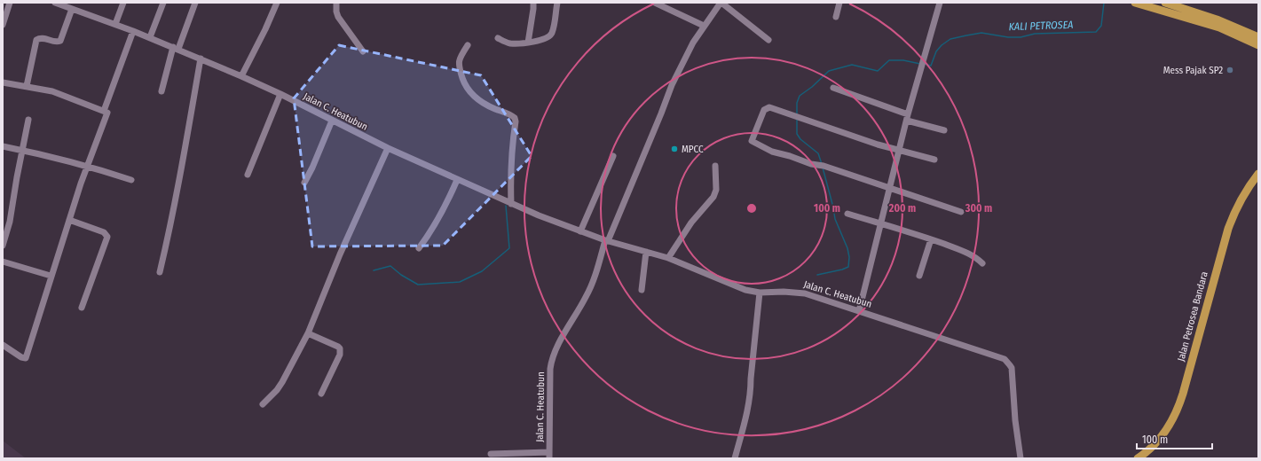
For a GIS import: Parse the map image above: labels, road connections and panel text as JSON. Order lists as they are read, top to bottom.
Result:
{
  "streets": {
    "main road": ["Jalan Petrosea Bandara"],
    "street": ["Jalan C. Heatubun"]
  },
  "water": ["KALI PETROSEA"],
  "places": ["Mess Pajak SP2", "MPCC"],
  "scale_bar": "100 m",
  "rings": ["100 m", "200 m", "300 m"]
}
